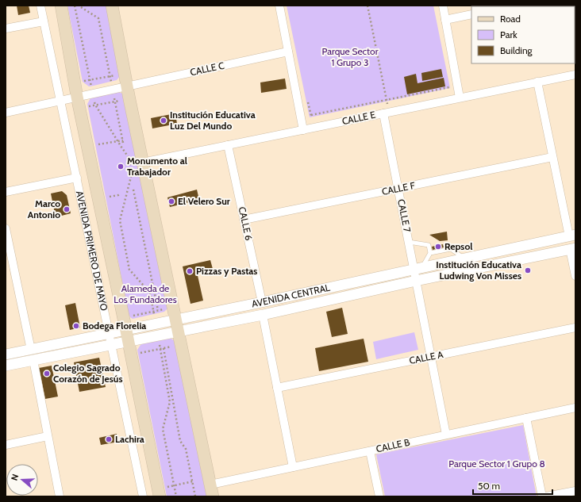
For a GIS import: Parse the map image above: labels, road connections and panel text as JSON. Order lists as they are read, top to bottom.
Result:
{
  "streets": {
    "main road": ["AVENIDA PRIMERO DE MAYO"],
    "street": [
      "CALLE C",
      "CALLE E",
      "CALLE F",
      "CALLE 7",
      "CALLE 6",
      "AVENIDA CENTRAL",
      "CALLE A",
      "CALLE B"
    ]
  },
  "crossings": [
    ["CALLE C", "AVENIDA PRIMERO DE MAYO"],
    ["CALLE E", "CALLE 7"],
    ["CALLE E", "CALLE 6"],
    ["CALLE F", "CALLE 7"],
    ["CALLE F", "CALLE 6"],
    ["CALLE 7", "AVENIDA CENTRAL"],
    ["CALLE 7", "CALLE A"],
    ["CALLE 7", "CALLE B"],
    ["CALLE 6", "AVENIDA CENTRAL"],
    ["AVENIDA PRIMERO DE MAYO", "AVENIDA CENTRAL"]
  ],
  "parks": ["Parque Sector 1 Grupo 3", "Alameda de Los Fundadores", "Parque Sector 1 Grupo 8"],
  "places": [
    "Institución Educativa Luz Del Mundo",
    "Monumento al Trabajador",
    "El Velero Sur",
    "Marco Antonio",
    "Repsol",
    "Institución Educativa Ludwing Von Misses",
    "Pizzas y Pastas",
    "Bodega Florelia",
    "Colegio Sagrado Corazón de Jesús",
    "Lachira"
  ],
  "legend": ["Road", "Park", "Building"],
  "scale_bar": "50 m",
  "north": "left"
}
